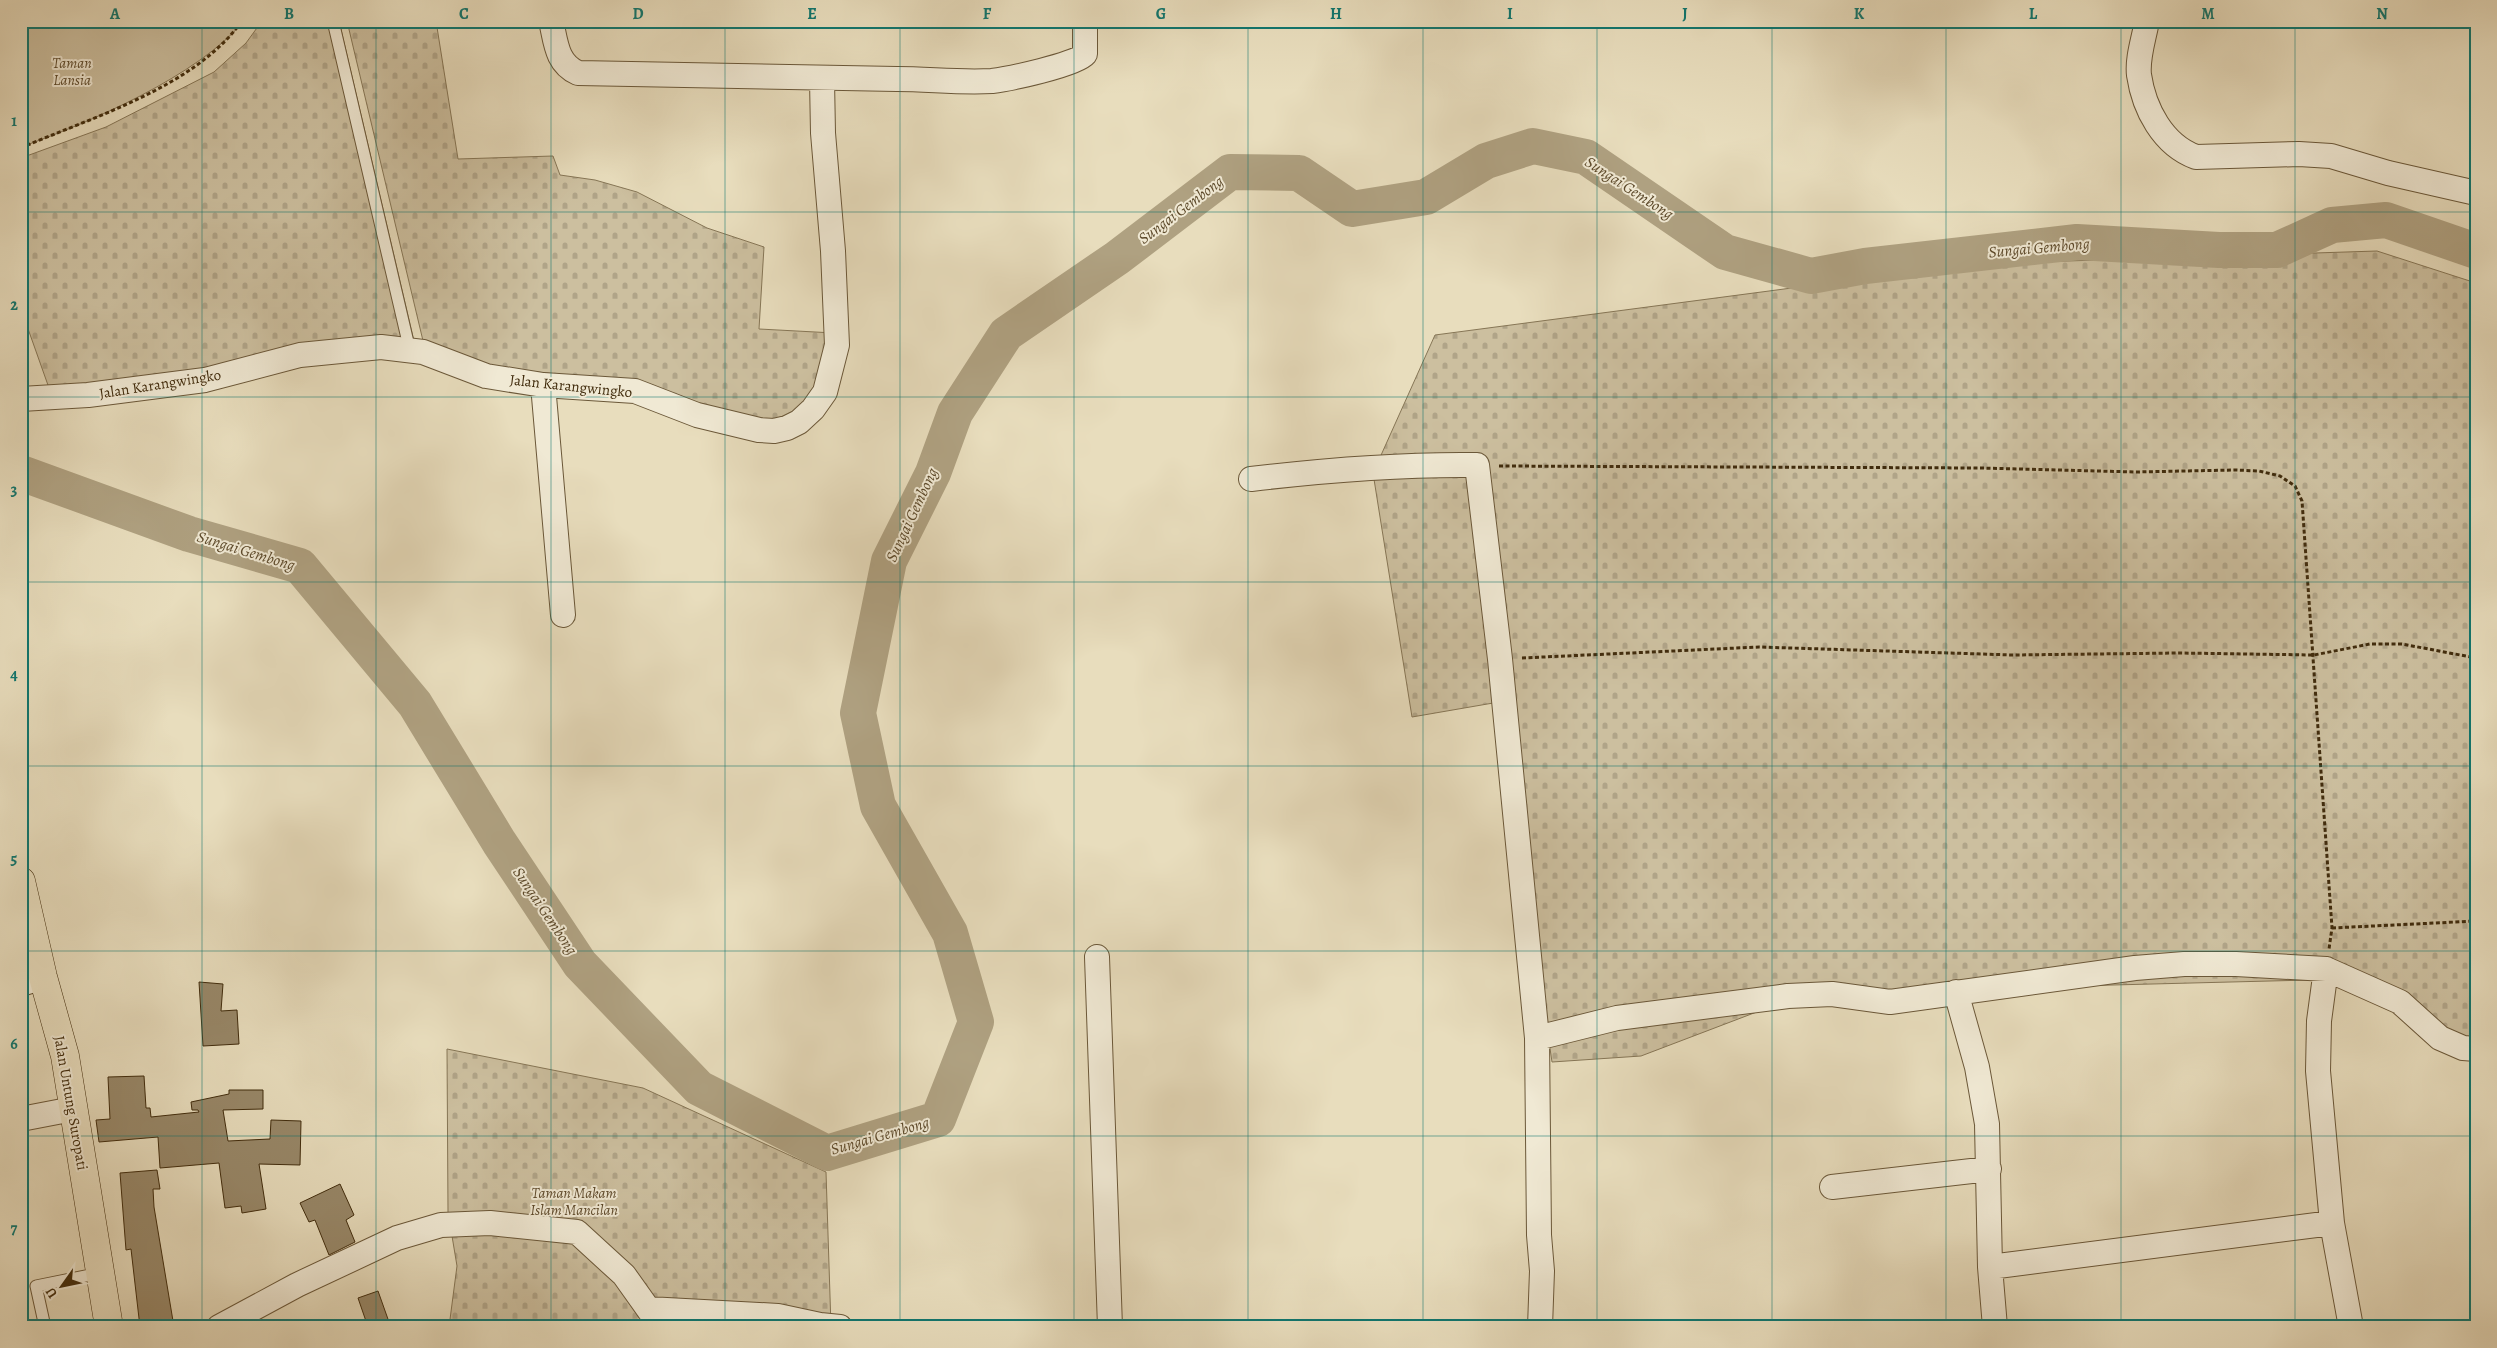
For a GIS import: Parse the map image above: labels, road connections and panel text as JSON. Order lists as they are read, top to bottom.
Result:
{
  "streets": {
    "highway": ["Jalan Untung Suropati"],
    "street": ["Jalan Karangwingko"]
  },
  "water": ["Sungai Gembong"],
  "parks": ["Taman Lansia", "Taman Makam Islam Mancilan"],
  "north": "bottom left",
  "grid": {
    "columns": [
      "A",
      "B",
      "C",
      "D",
      "E",
      "F",
      "G",
      "H",
      "I",
      "J",
      "K",
      "L",
      "M",
      "N"
    ],
    "rows": [
      "1",
      "2",
      "3",
      "4",
      "5",
      "6",
      "7"
    ]
  }
}
